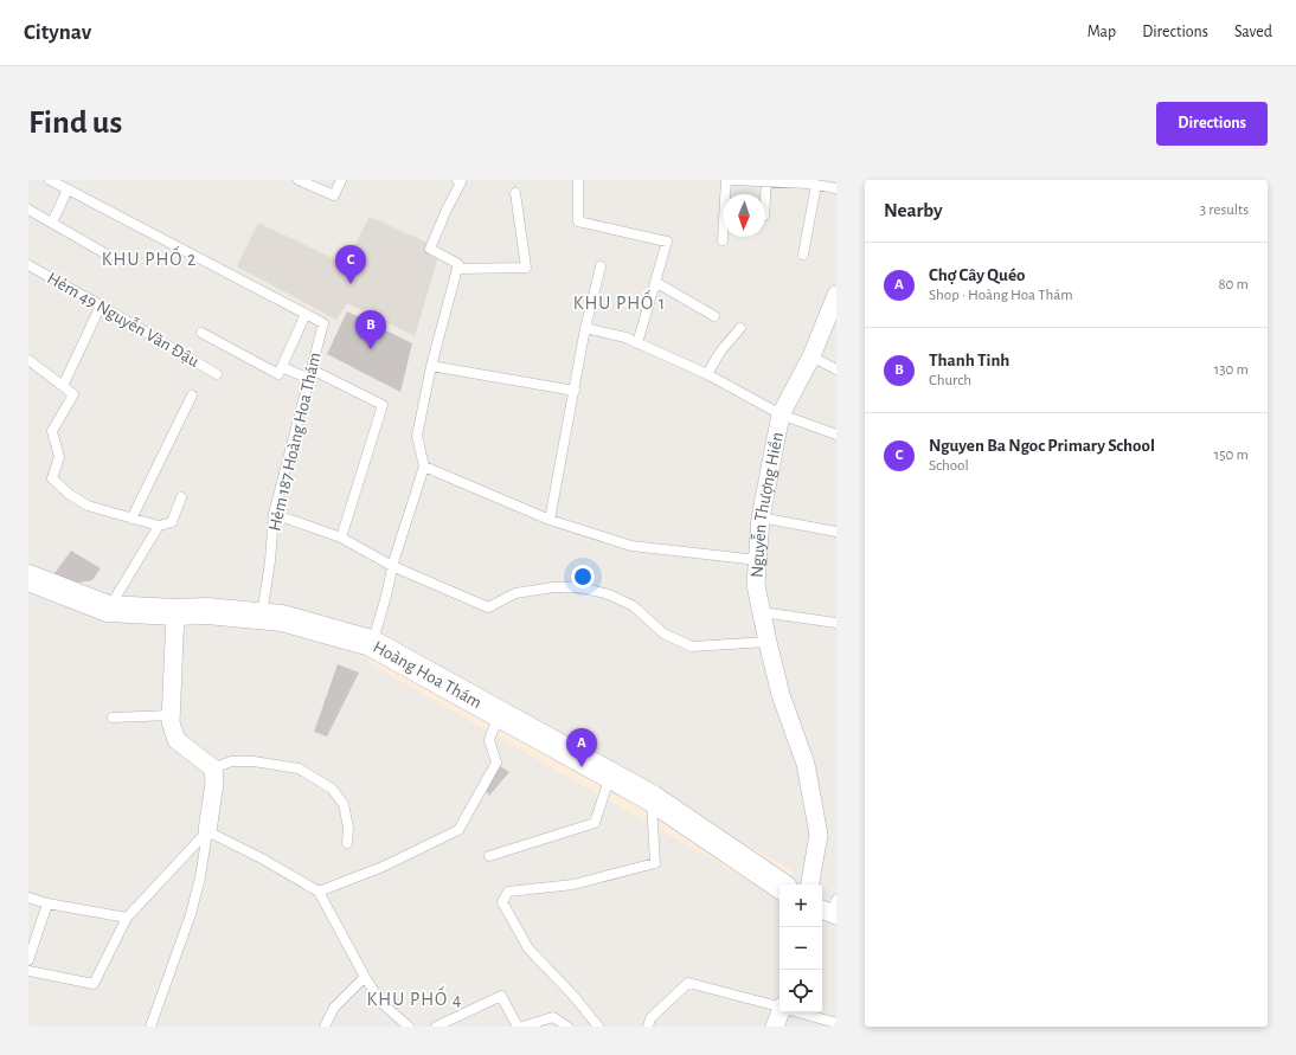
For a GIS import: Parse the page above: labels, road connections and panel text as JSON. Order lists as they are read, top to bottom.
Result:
{
  "streets": {
    "street": ["Nguyễn Thượng Hiền", "Hoàng Hoa Thám"],
    "lane": ["Hẻm 49 Nguyễn Văn Đậu", "Hẻm 187 Hoàng Hoa Thám"]
  },
  "crossings": [
    ["Hẻm 187 Hoàng Hoa Thám", "Hoàng Hoa Thám"]
  ],
  "districts": ["KHU PHỐ 2", "KHU PHỐ 1", "KHU PHỐ 4"],
  "north": "bottom",
  "page": {
    "header": "Citynav",
    "nav": ["Map", "Directions", "Saved"],
    "buttons": "Directions",
    "title": "Find us",
    "heading": ["Nearby", "3 results"],
    "list": [
      {
        "mark": "A",
        "name": "Chợ Cây Quéo",
        "note": "Shop · Hoàng Hoa Thám",
        "value": "80 m"
      },
      {
        "mark": "B",
        "name": "Thanh Tinh",
        "note": "Church",
        "value": "130 m"
      },
      {
        "mark": "C",
        "name": "Nguyen Ba Ngoc Primary School",
        "note": "School",
        "value": "150 m"
      }
    ],
    "pins": ["C", "B", "A"],
    "map_buttons": ["+", "−"]
  }
}
